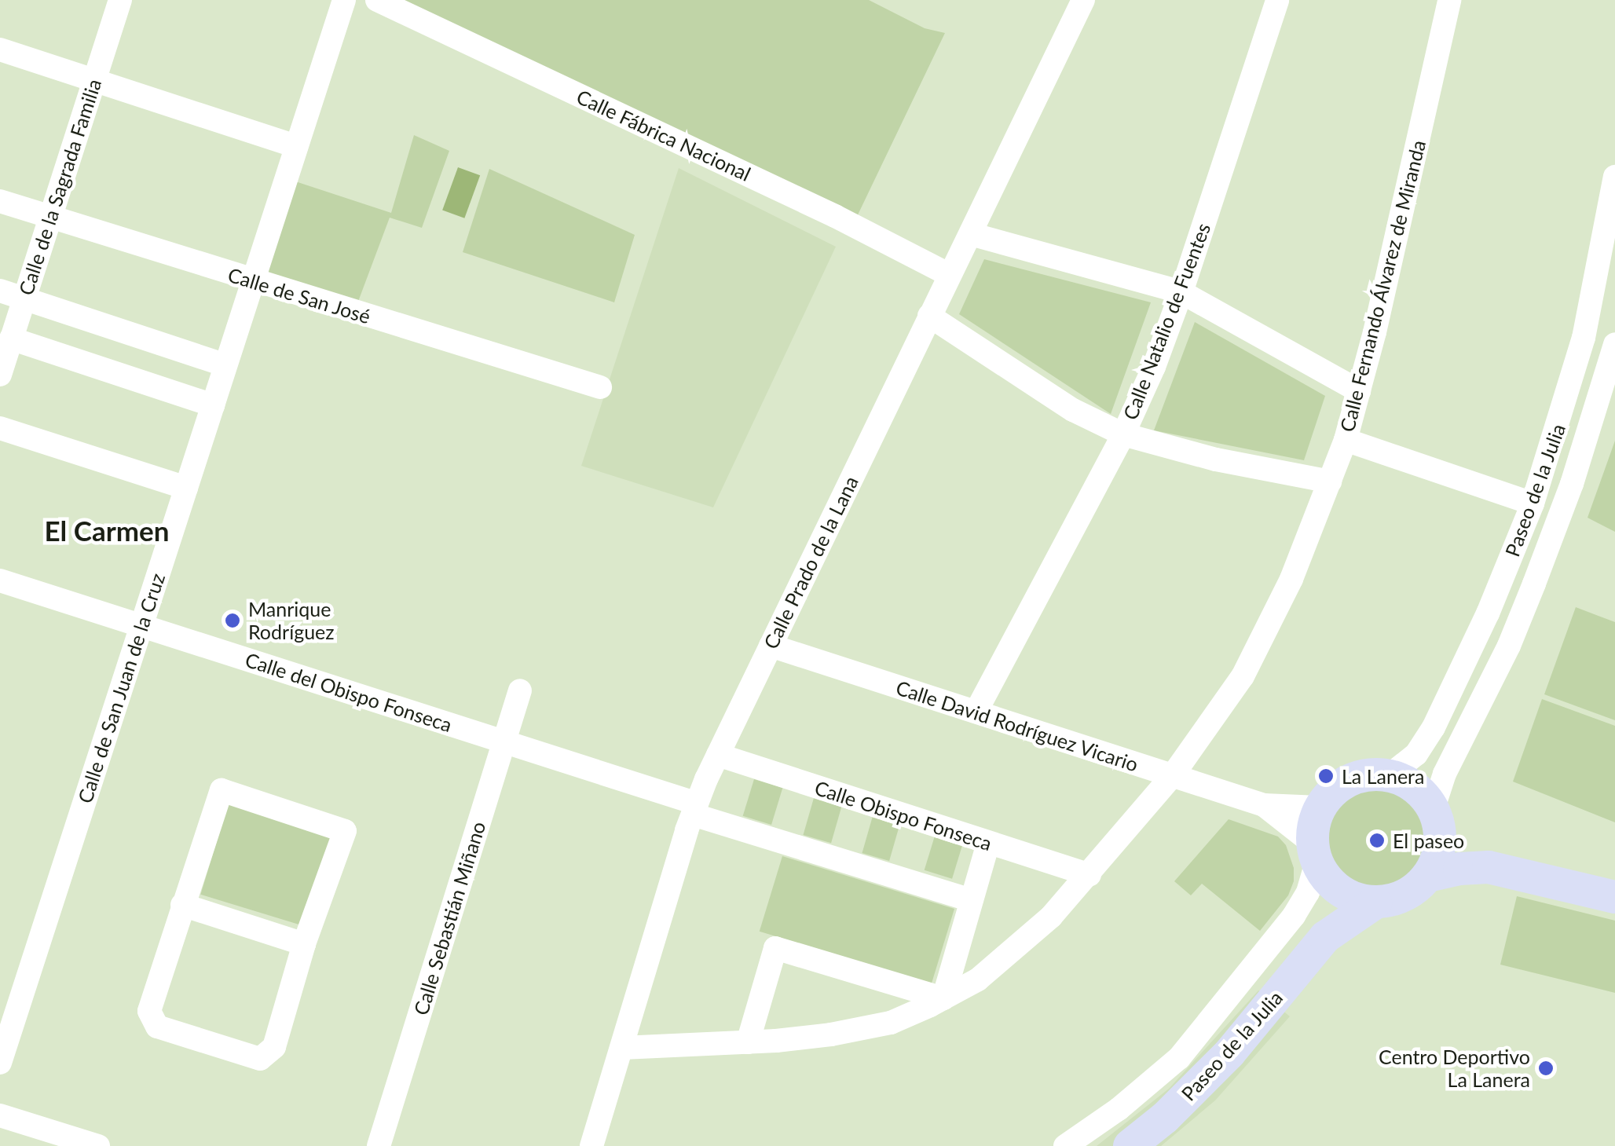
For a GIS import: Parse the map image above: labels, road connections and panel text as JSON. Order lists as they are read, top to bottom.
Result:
{
  "streets": {
    "street": [
      "Calle Fábrica Nacional",
      "Calle de la Sagrada Familia",
      "Calle Fernando Álvarez de Miranda",
      "Calle de San José",
      "Calle Natalio de Fuentes",
      "Paseo de la Julia",
      "Calle Prado de la Lana",
      "Calle de San Juan de la Cruz",
      "Calle del Obispo Fonseca",
      "Calle David Rodríguez Vicario",
      "Calle Obispo Fonseca",
      "Calle Sebastián Miñano"
    ]
  },
  "crossings": [
    ["Calle Fábrica Nacional", "Calle Prado de la Lana"],
    ["Calle de la Sagrada Familia", "Calle de San José"],
    ["Calle Fernando Álvarez de Miranda", "Calle Prado de la Lana"],
    ["Calle Fernando Álvarez de Miranda", "Calle David Rodríguez Vicario"],
    ["Calle Fernando Álvarez de Miranda", "Calle Obispo Fonseca"],
    ["Calle de San José", "Calle de San Juan de la Cruz"],
    ["Calle Natalio de Fuentes", "Calle David Rodríguez Vicario"],
    ["Paseo de la Julia", "Calle David Rodríguez Vicario"],
    ["Calle Prado de la Lana", "Calle del Obispo Fonseca"],
    ["Calle Prado de la Lana", "Calle David Rodríguez Vicario"],
    ["Calle Prado de la Lana", "Calle Obispo Fonseca"],
    ["Calle de San Juan de la Cruz", "Calle del Obispo Fonseca"],
    ["Calle del Obispo Fonseca", "Calle Sebastián Miñano"]
  ],
  "districts": ["El Carmen"],
  "places": [
    "Manrique Rodríguez",
    "La Lanera",
    "El paseo",
    "Centro Deportivo La Lanera"
  ]
}
